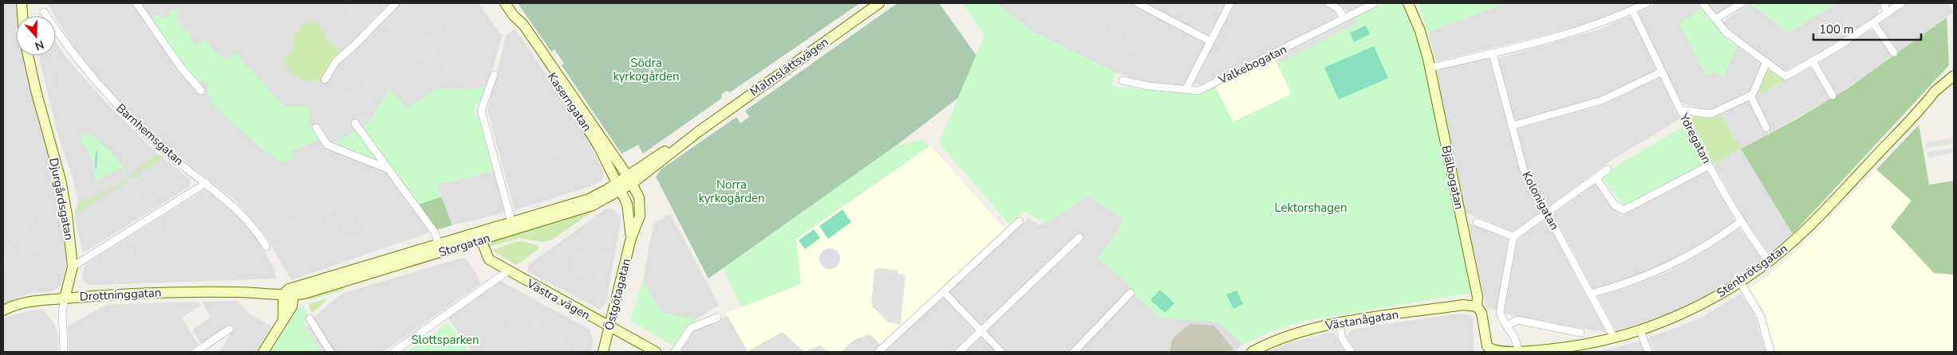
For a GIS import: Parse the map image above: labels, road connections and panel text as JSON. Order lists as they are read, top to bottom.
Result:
{
  "streets": {
    "main road": [
      "Malmslättsvägen",
      "Kaserngatan",
      "Bjälbogatan",
      "Djurgårdsgatan",
      "Storgatan",
      "Stenbrötsgatan",
      "Drottninggatan",
      "Östgötagatan",
      "Västra vägen",
      "Västanågatan"
    ],
    "street": [
      "Valkebogatan",
      "Barnhemsgatan",
      "Ydregatan",
      "Kolonigatan"
    ]
  },
  "crossings": [
    ["Malmslättsvägen", "Kaserngatan"],
    ["Malmslättsvägen", "Storgatan"],
    ["Malmslättsvägen", "Östgötagatan"],
    ["Kaserngatan", "Storgatan"],
    ["Kaserngatan", "Östgötagatan"],
    ["Ydregatan", "Stenbrötsgatan"],
    ["Bjälbogatan", "Stenbrötsgatan"],
    ["Bjälbogatan", "Västanågatan"],
    ["Djurgårdsgatan", "Drottninggatan"],
    ["Kolonigatan", "Stenbrötsgatan"],
    ["Storgatan", "Drottninggatan"],
    ["Storgatan", "Östgötagatan"],
    ["Storgatan", "Västra vägen"],
    ["Östgötagatan", "Västra vägen"]
  ],
  "parks": [
    "Södra kyrkogården",
    "Norra kyrkogården",
    "Lektorshagen",
    "Slottsparken"
  ],
  "scale_bar": "100 m",
  "north": "bottom"
}
